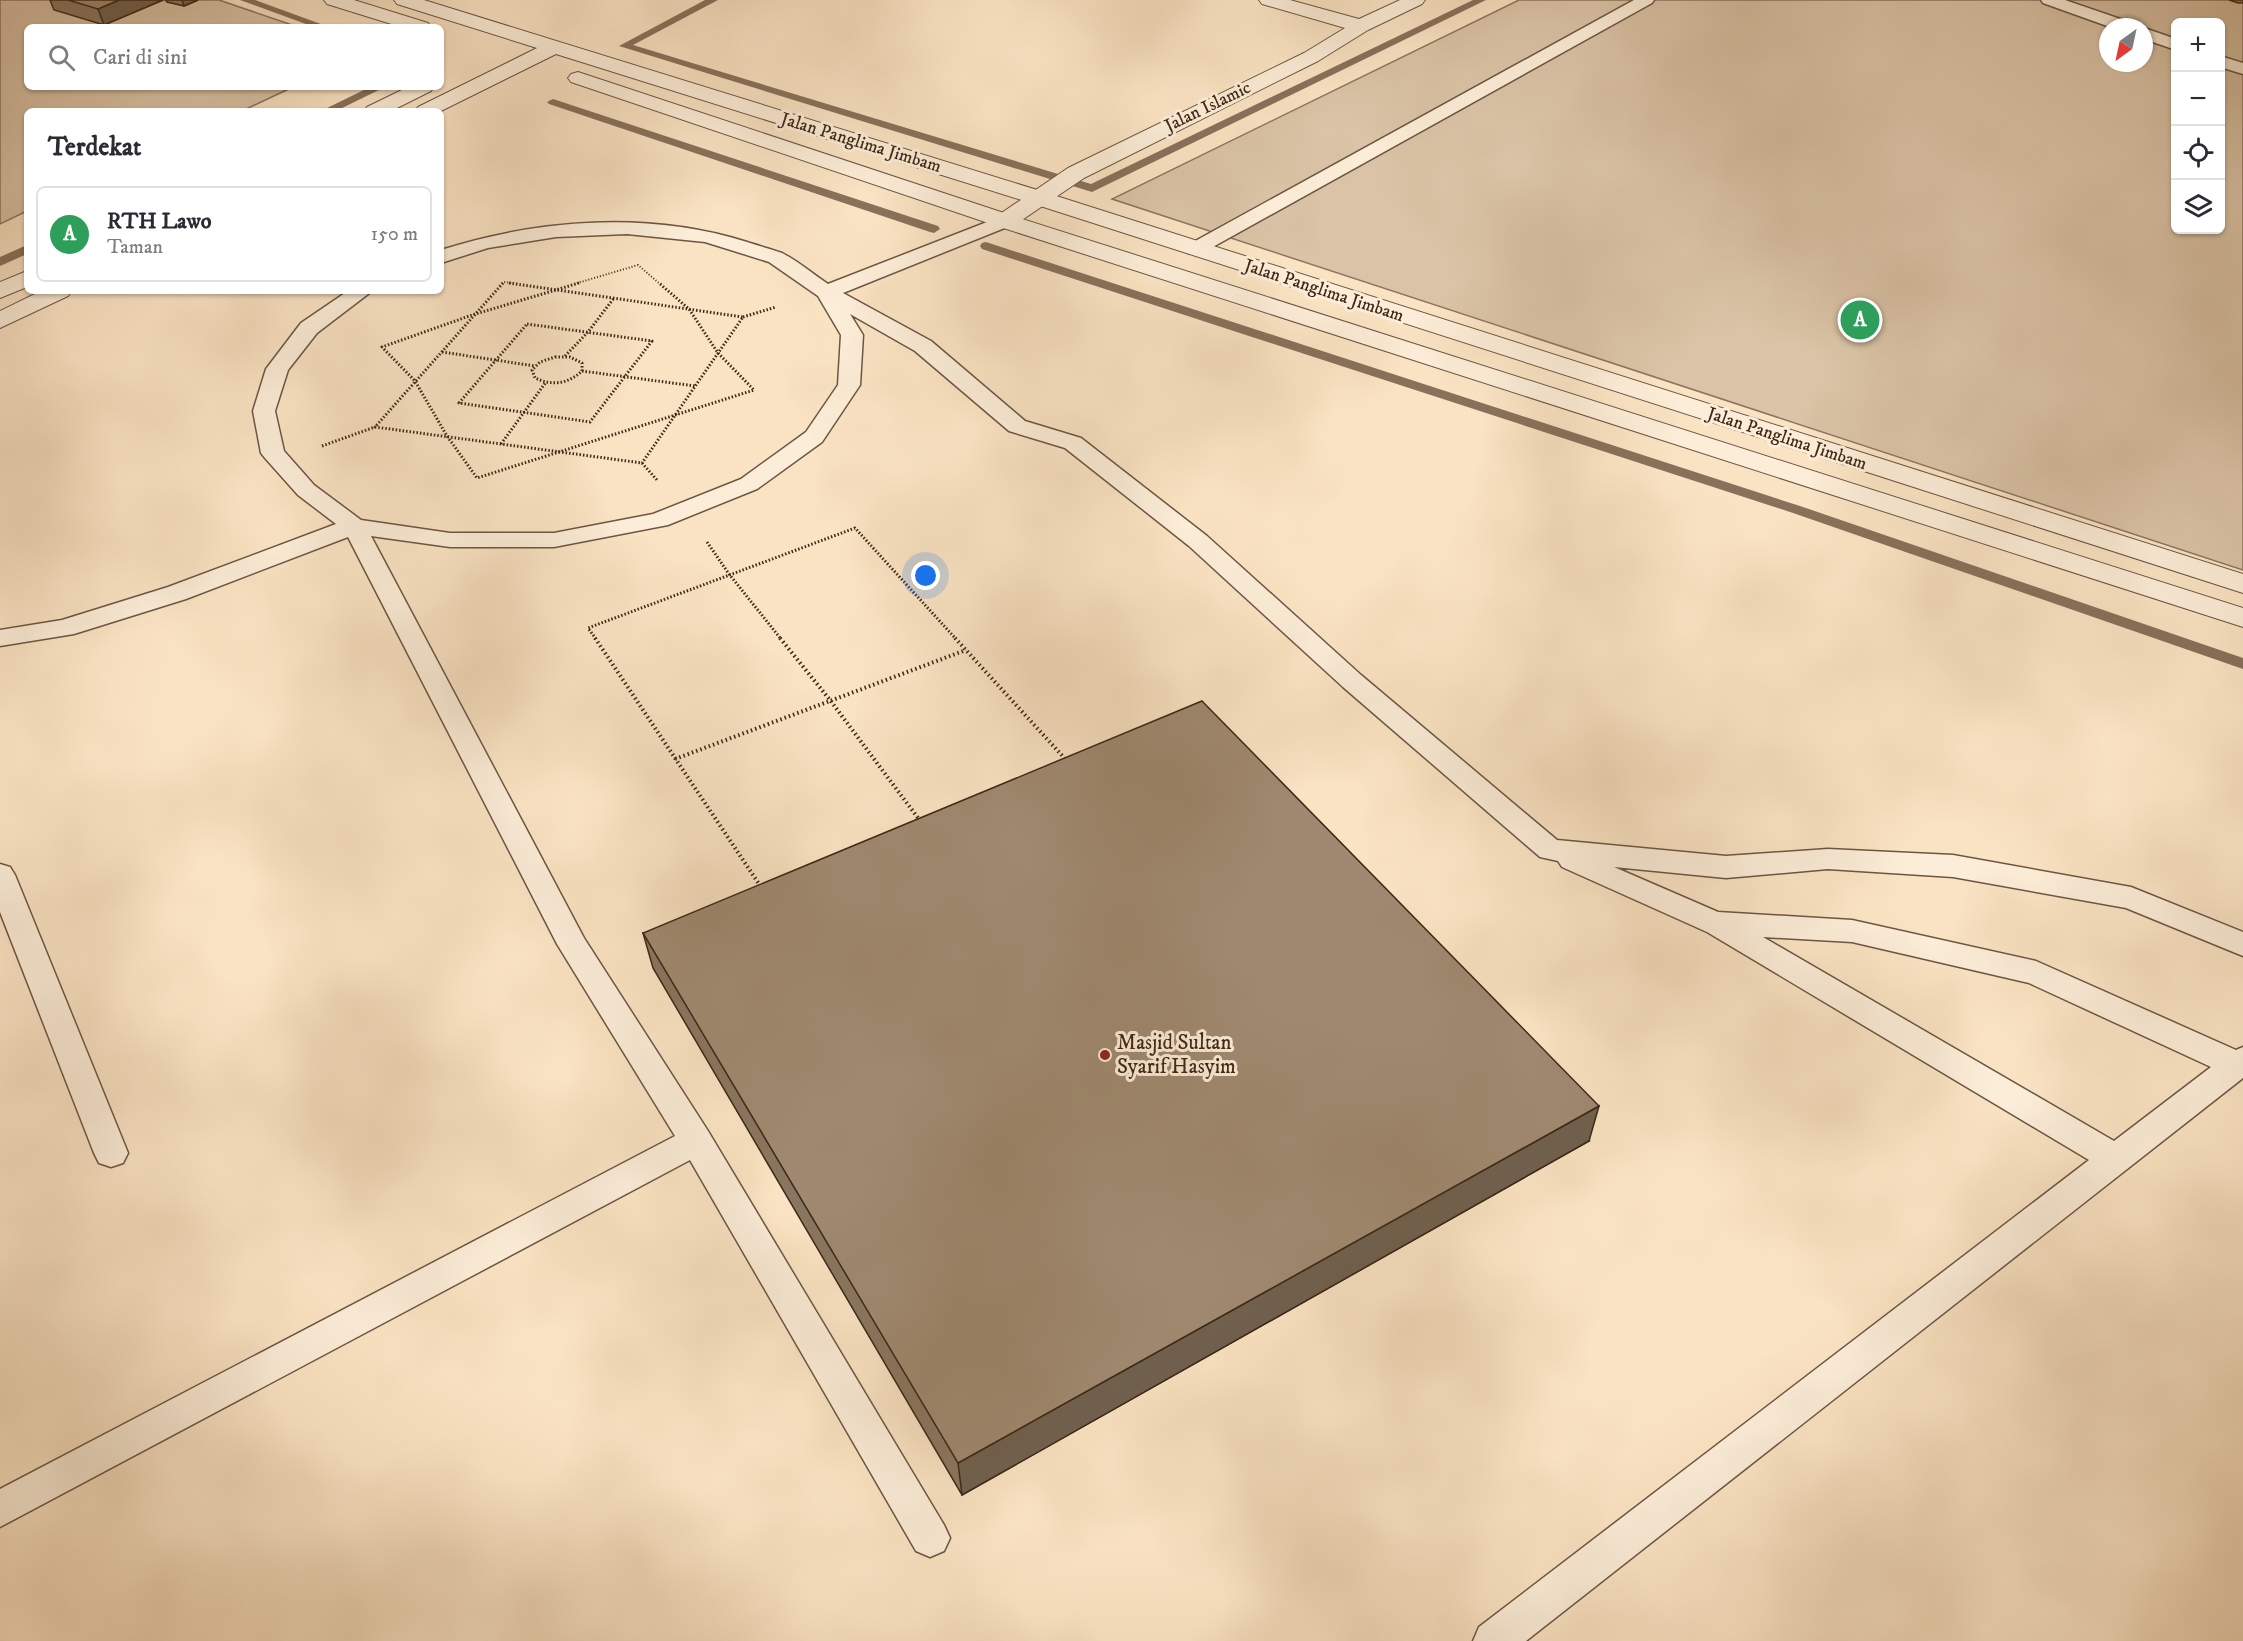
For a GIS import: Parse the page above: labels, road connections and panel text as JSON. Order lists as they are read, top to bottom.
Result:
{
  "streets": {
    "street": ["Jalan Islamic", "Jalan Panglima Jimbam"]
  },
  "crossings": [
    ["Jalan Islamic", "Jalan Panglima Jimbam"]
  ],
  "places": ["Masjid Sultan Syarif Hasyim"],
  "north": "bottom left",
  "page": {
    "map_buttons": ["+", "−"],
    "search": "Cari di sini",
    "heading": "Terdekat",
    "list": [
      {
        "mark": "A",
        "name": "RTH Lawo",
        "note": "Taman",
        "value": "150 m"
      }
    ],
    "pins": "A"
  }
}
